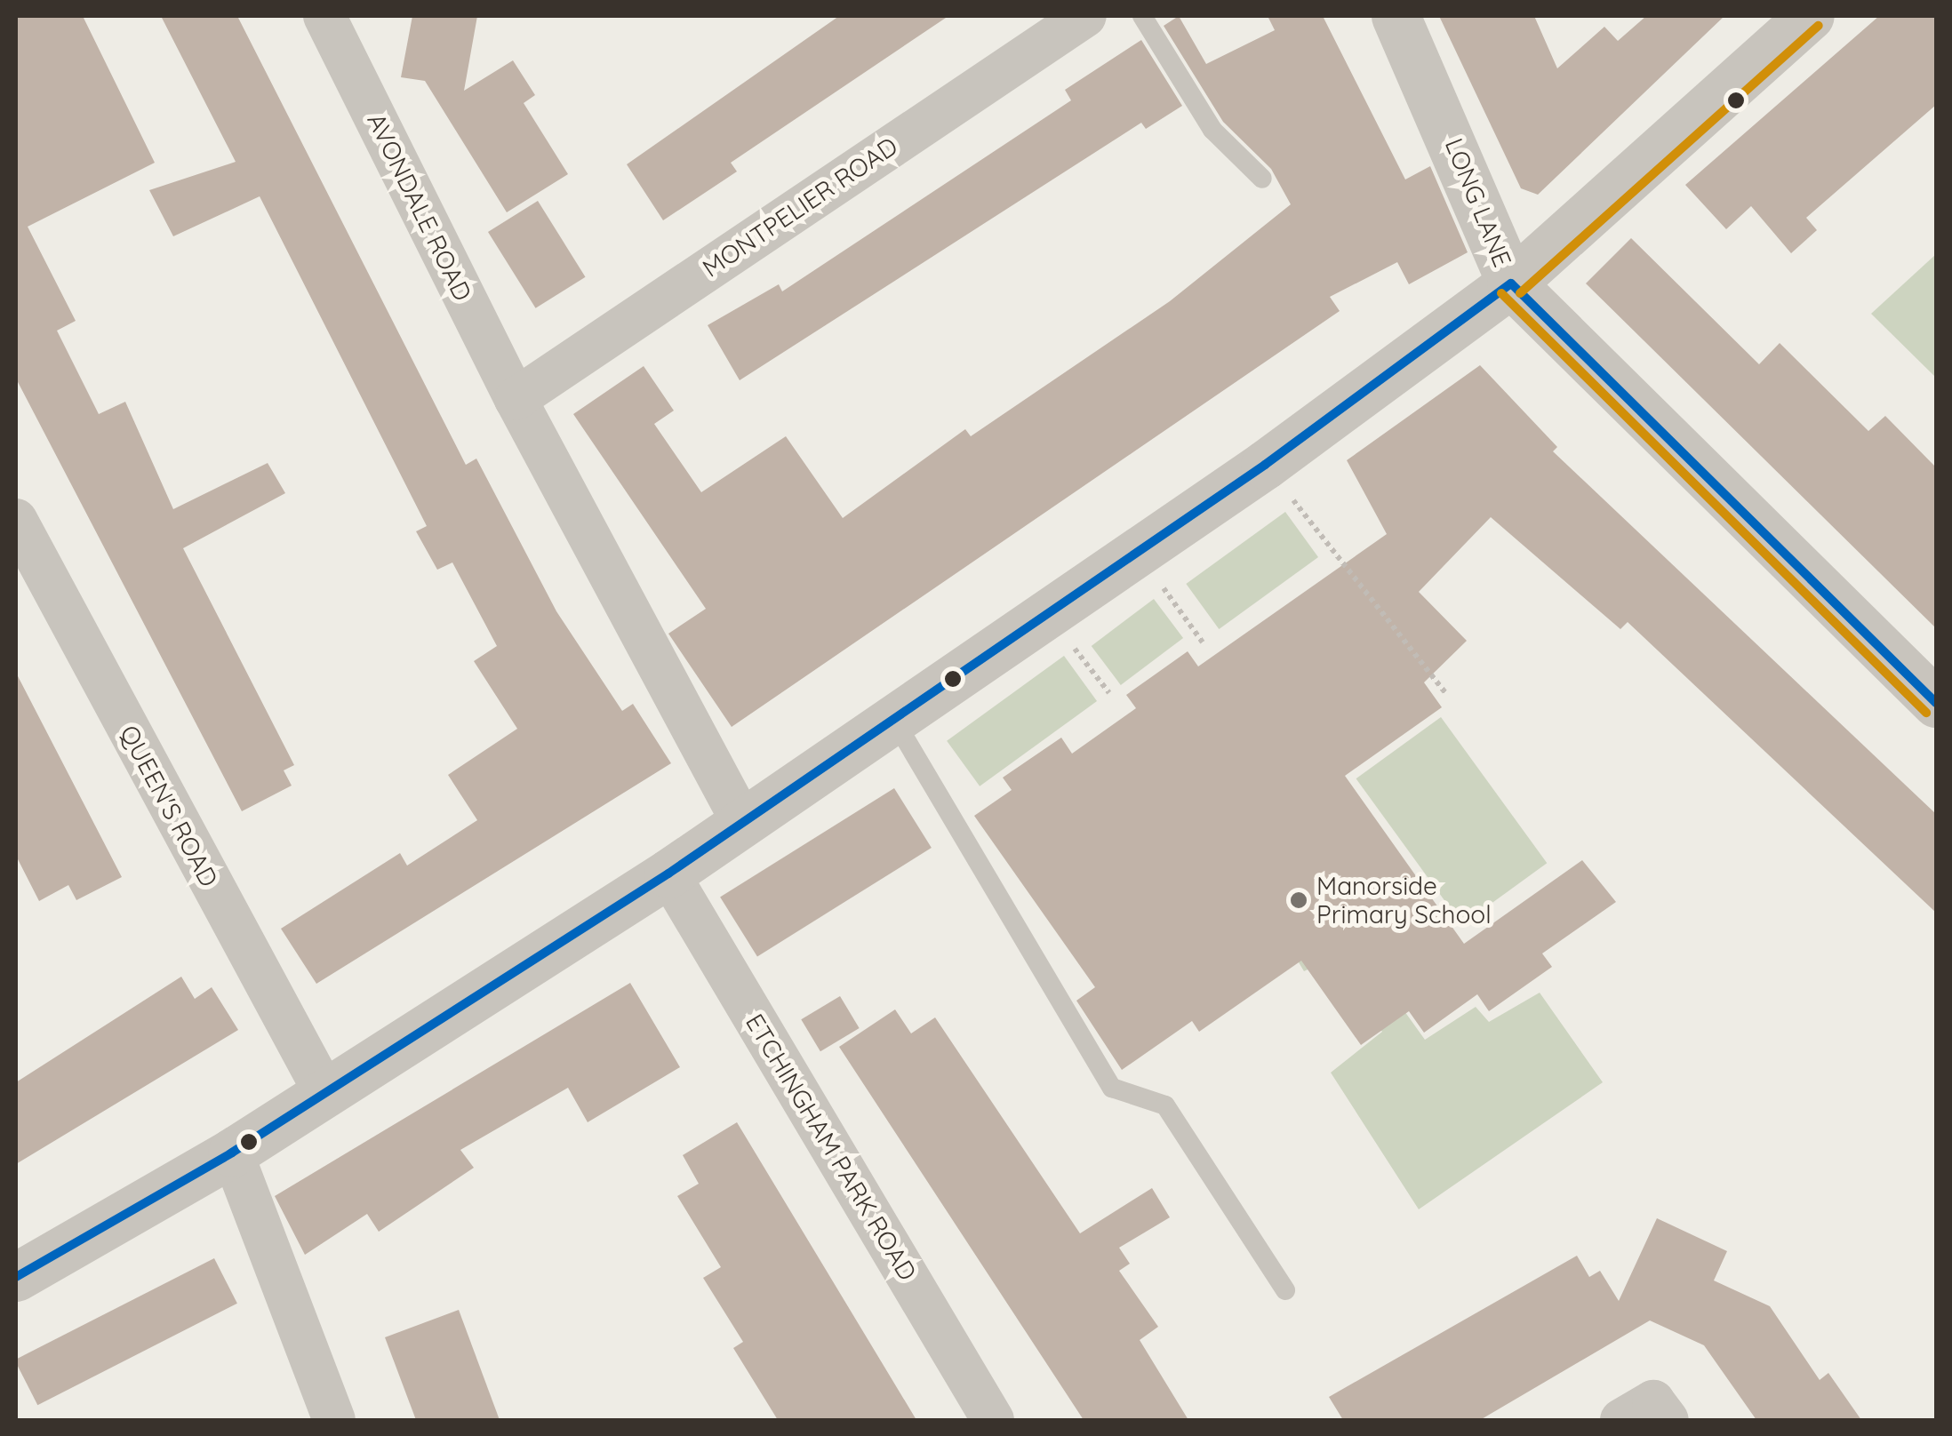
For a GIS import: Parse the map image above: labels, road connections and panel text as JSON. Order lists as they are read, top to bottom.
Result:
{
  "streets": {
    "street": [
      "LONG LANE",
      "AVONDALE ROAD",
      "MONTPELIER ROAD",
      "QUEEN'S ROAD",
      "ETCHINGHAM PARK ROAD"
    ]
  },
  "crossings": [
    ["AVONDALE ROAD", "MONTPELIER ROAD"]
  ],
  "places": ["Manorside Primary School"]
}
